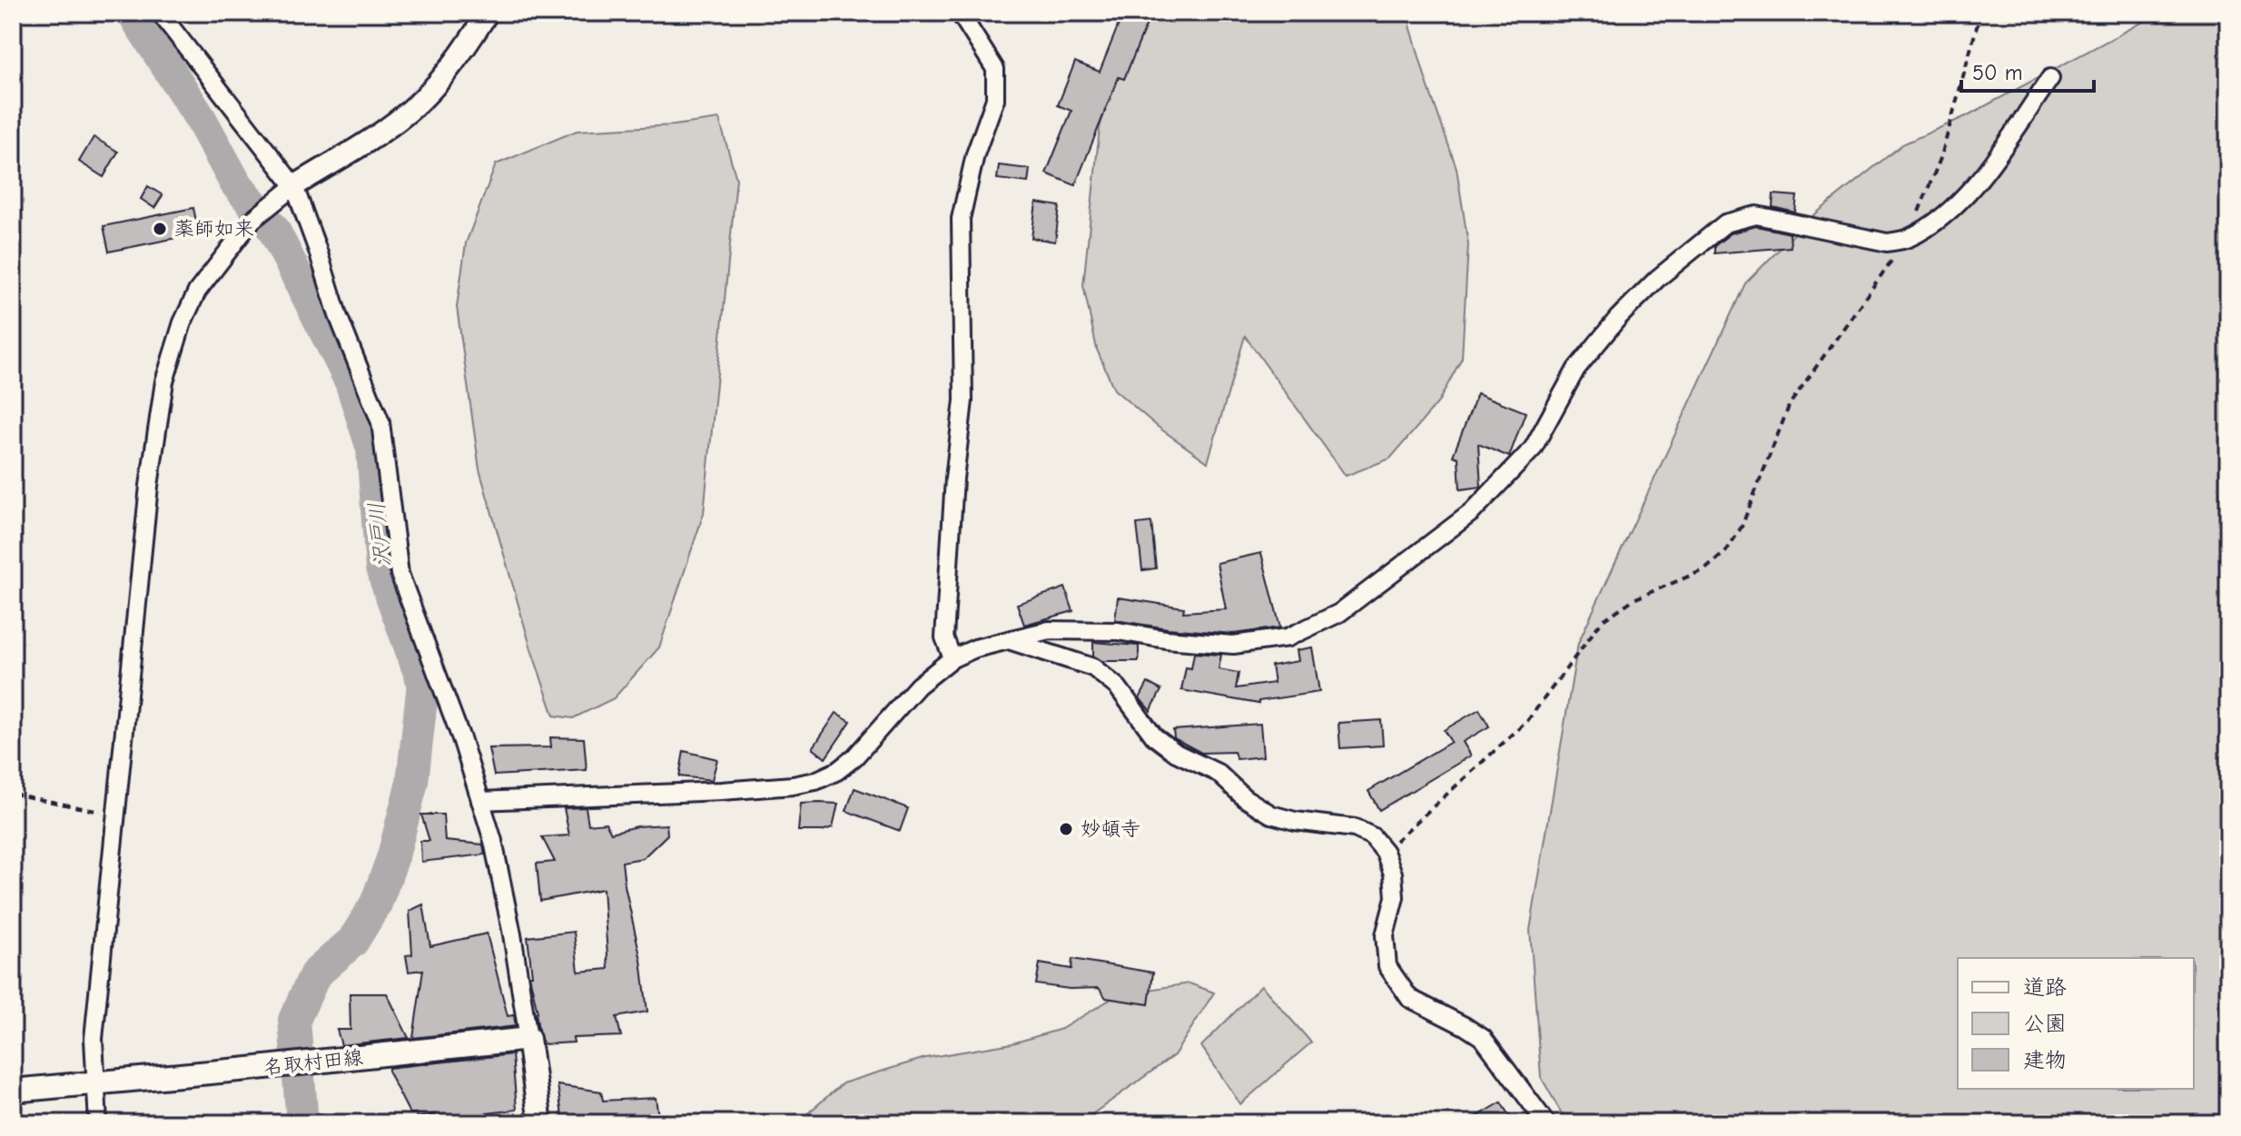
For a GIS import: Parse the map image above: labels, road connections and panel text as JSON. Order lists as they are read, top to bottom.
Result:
{
  "streets": {
    "main road": ["名取村田線"]
  },
  "water": ["沢戸川"],
  "places": ["薬師如来", "妙頓寺"],
  "legend": ["道路", "公園", "建物"],
  "scale_bar": "50 m"
}
